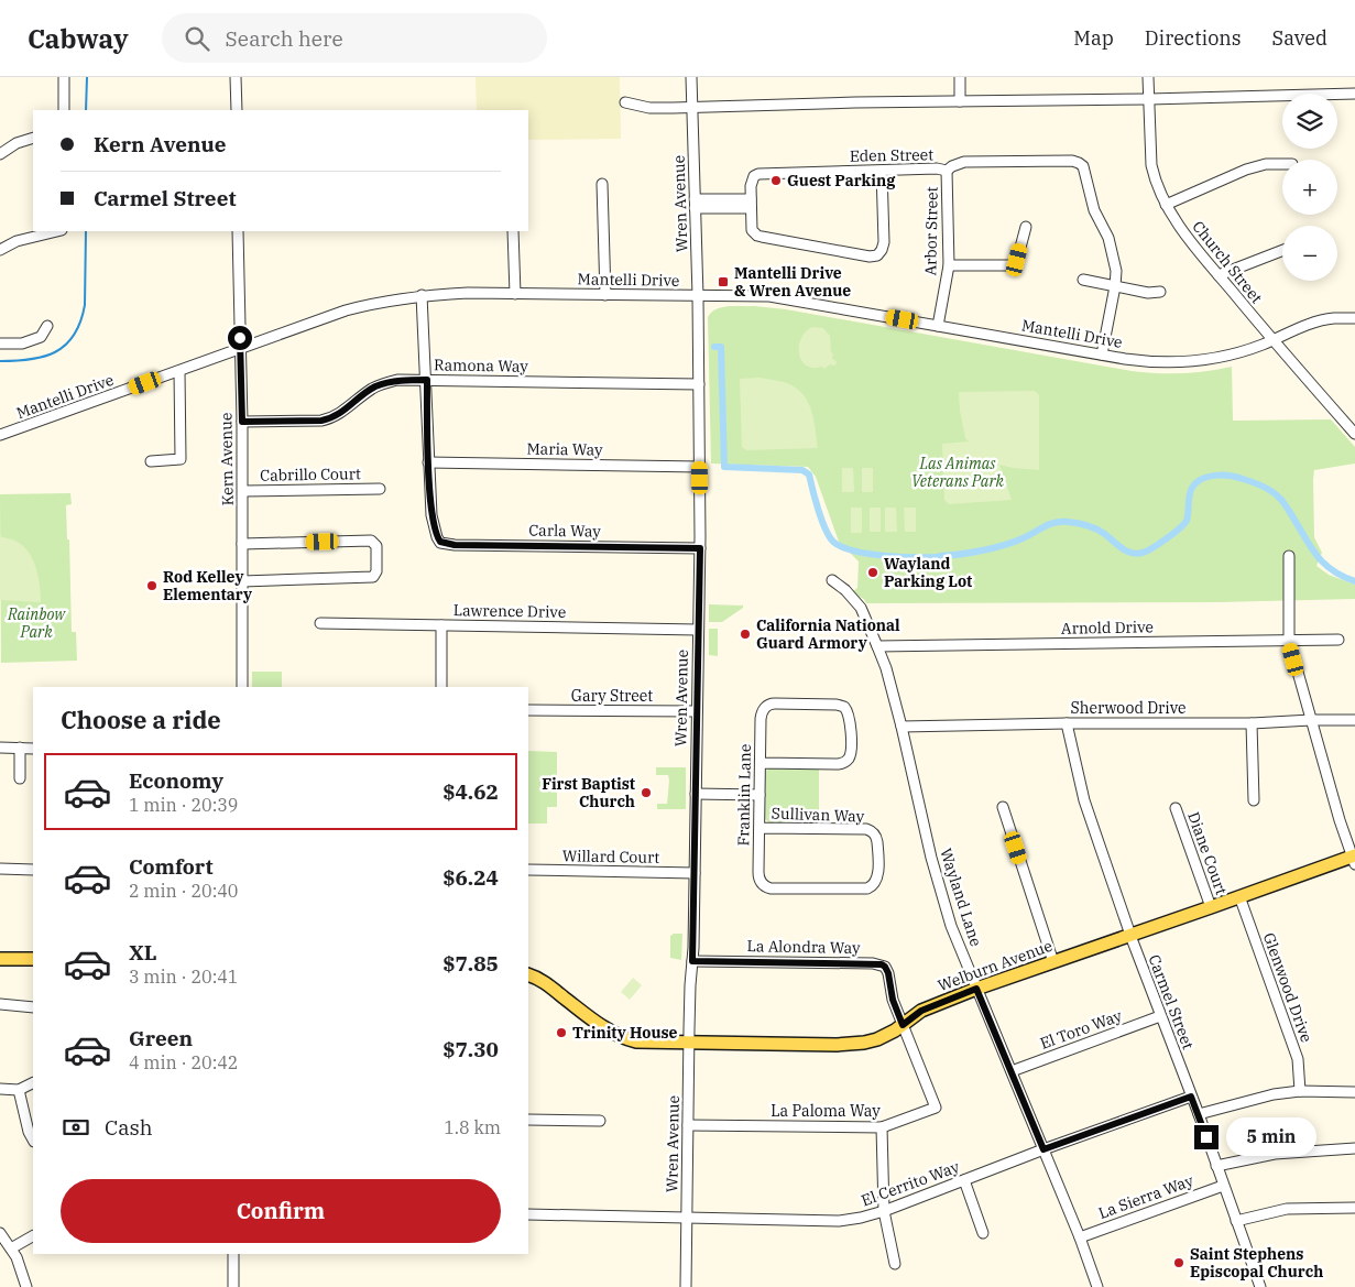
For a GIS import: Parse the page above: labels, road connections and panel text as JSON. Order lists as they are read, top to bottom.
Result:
{
  "streets": {
    "main road": ["Welburn Avenue"],
    "street": [
      "Eden Street",
      "Wren Avenue",
      "Arbor Street",
      "Church Street",
      "Mantelli Drive",
      "Ramona Way",
      "Maria Way",
      "Kern Avenue",
      "Cabrillo Court",
      "Carla Way",
      "Lawrence Drive",
      "Arnold Drive",
      "Gary Street",
      "Sherwood Drive",
      "Franklin Lane",
      "Sullivan Way",
      "Diane Court",
      "Willard Court",
      "Wayland Lane",
      "La Alondra Way",
      "Glenwood Drive",
      "Carmel Street",
      "El Toro Way",
      "La Paloma Way",
      "El Cerrito Way",
      "La Sierra Way"
    ]
  },
  "crossings": [
    ["Eden Street", "Arbor Street"],
    ["Wren Avenue", "Mantelli Drive"],
    ["Wren Avenue", "Ramona Way"],
    ["Wren Avenue", "Maria Way"],
    ["Wren Avenue", "Carla Way"],
    ["Wren Avenue", "Lawrence Drive"],
    ["Wren Avenue", "Gary Street"],
    ["Wren Avenue", "Willard Court"],
    ["Wren Avenue", "La Alondra Way"],
    ["Wren Avenue", "Welburn Avenue"],
    ["Wren Avenue", "La Paloma Way"],
    ["Wren Avenue", "El Cerrito Way"],
    ["Arbor Street", "Mantelli Drive"],
    ["Church Street", "Mantelli Drive"],
    ["Mantelli Drive", "Kern Avenue"],
    ["Ramona Way", "Kern Avenue"],
    ["Maria Way", "Carla Way"],
    ["Kern Avenue", "Cabrillo Court"],
    ["Arnold Drive", "Wayland Lane"],
    ["Sherwood Drive", "Wayland Lane"],
    ["Sherwood Drive", "Carmel Street"],
    ["Franklin Lane", "Sullivan Way"],
    ["Diane Court", "Welburn Avenue"],
    ["Wayland Lane", "Welburn Avenue"],
    ["Wayland Lane", "El Toro Way"],
    ["Wayland Lane", "El Cerrito Way"],
    ["Wayland Lane", "La Sierra Way"],
    ["La Alondra Way", "Welburn Avenue"],
    ["La Alondra Way", "La Paloma Way"],
    ["Welburn Avenue", "Glenwood Drive"],
    ["Welburn Avenue", "Carmel Street"],
    ["Welburn Avenue", "La Paloma Way"],
    ["Carmel Street", "El Toro Way"],
    ["Carmel Street", "El Cerrito Way"],
    ["Carmel Street", "La Sierra Way"]
  ],
  "parks": ["Las Animas Veterans Park", "Rainbow Park"],
  "places": {
    "other": [
      "Guest Parking",
      "Wayland Parking Lot",
      "Rod Kelley Elementary",
      "California National Guard Armory",
      "First Baptist Church",
      "Trinity House",
      "Saint Stephens Episcopal Church"
    ],
    "transit": ["Mantelli Drive & Wren Avenue"]
  },
  "page": {
    "header": "Cabway",
    "search": "Search here",
    "nav": ["Map", "Directions", "Saved"],
    "map_buttons": ["+", "−"],
    "banner": ["Kern Avenue", "Carmel Street"],
    "heading": "Choose a ride",
    "list": [
      {
        "name": "Economy",
        "note": "1 min · 20:39",
        "value": "$4.62"
      },
      {
        "name": "Comfort",
        "note": "2 min · 20:40",
        "value": "$6.24"
      },
      {
        "name": "XL",
        "note": "3 min · 20:41",
        "value": "$7.85"
      },
      {
        "name": "Green",
        "note": "4 min · 20:42",
        "value": "$7.30"
      }
    ],
    "pay": ["Cash", "1.8 km"],
    "bubble": "5 min",
    "buttons": "Confirm"
  }
}
